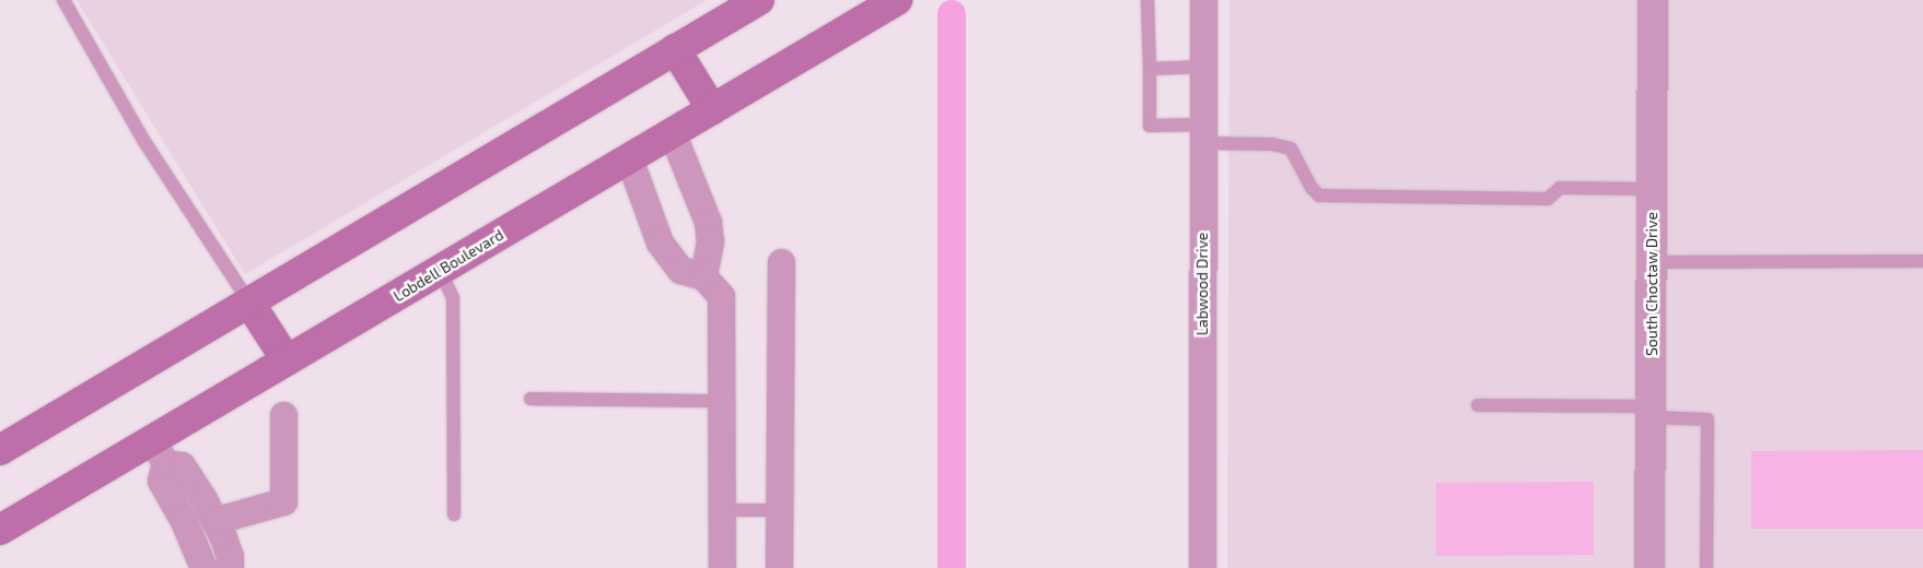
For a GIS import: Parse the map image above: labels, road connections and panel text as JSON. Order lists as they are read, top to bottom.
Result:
{
  "streets": {
    "main road": ["Lobdell Boulevard"],
    "street": ["Labwood Drive", "South Choctaw Drive"]
  }
}
